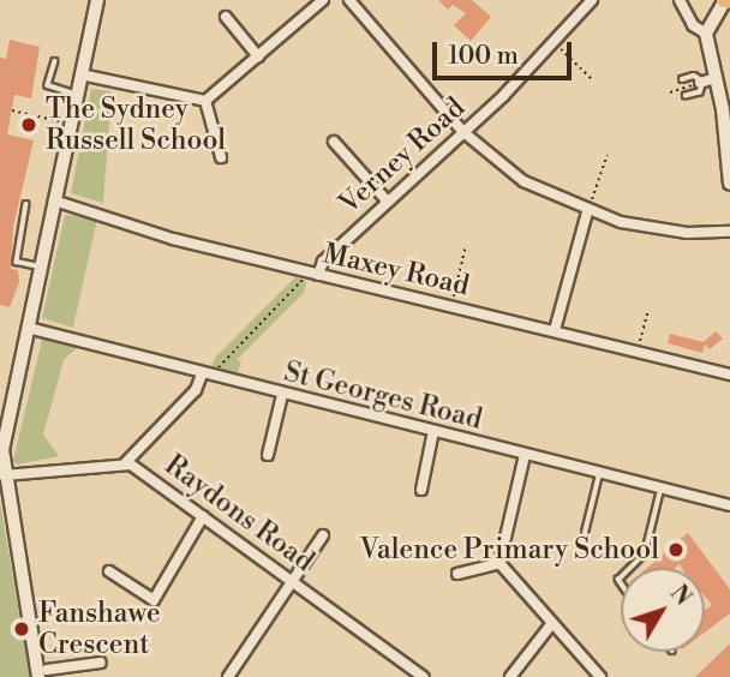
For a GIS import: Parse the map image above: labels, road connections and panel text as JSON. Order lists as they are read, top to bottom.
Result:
{
  "streets": {
    "street": [
      "Verney Road",
      "Maxey Road",
      "St Georges Road",
      "Raydons Road"
    ]
  },
  "crossings": [
    ["Verney Road", "Maxey Road"]
  ],
  "places": ["The Sydney Russell School", "Valence Primary School", "Fanshawe Crescent"],
  "scale_bar": "100 m",
  "north": "top right"
}
